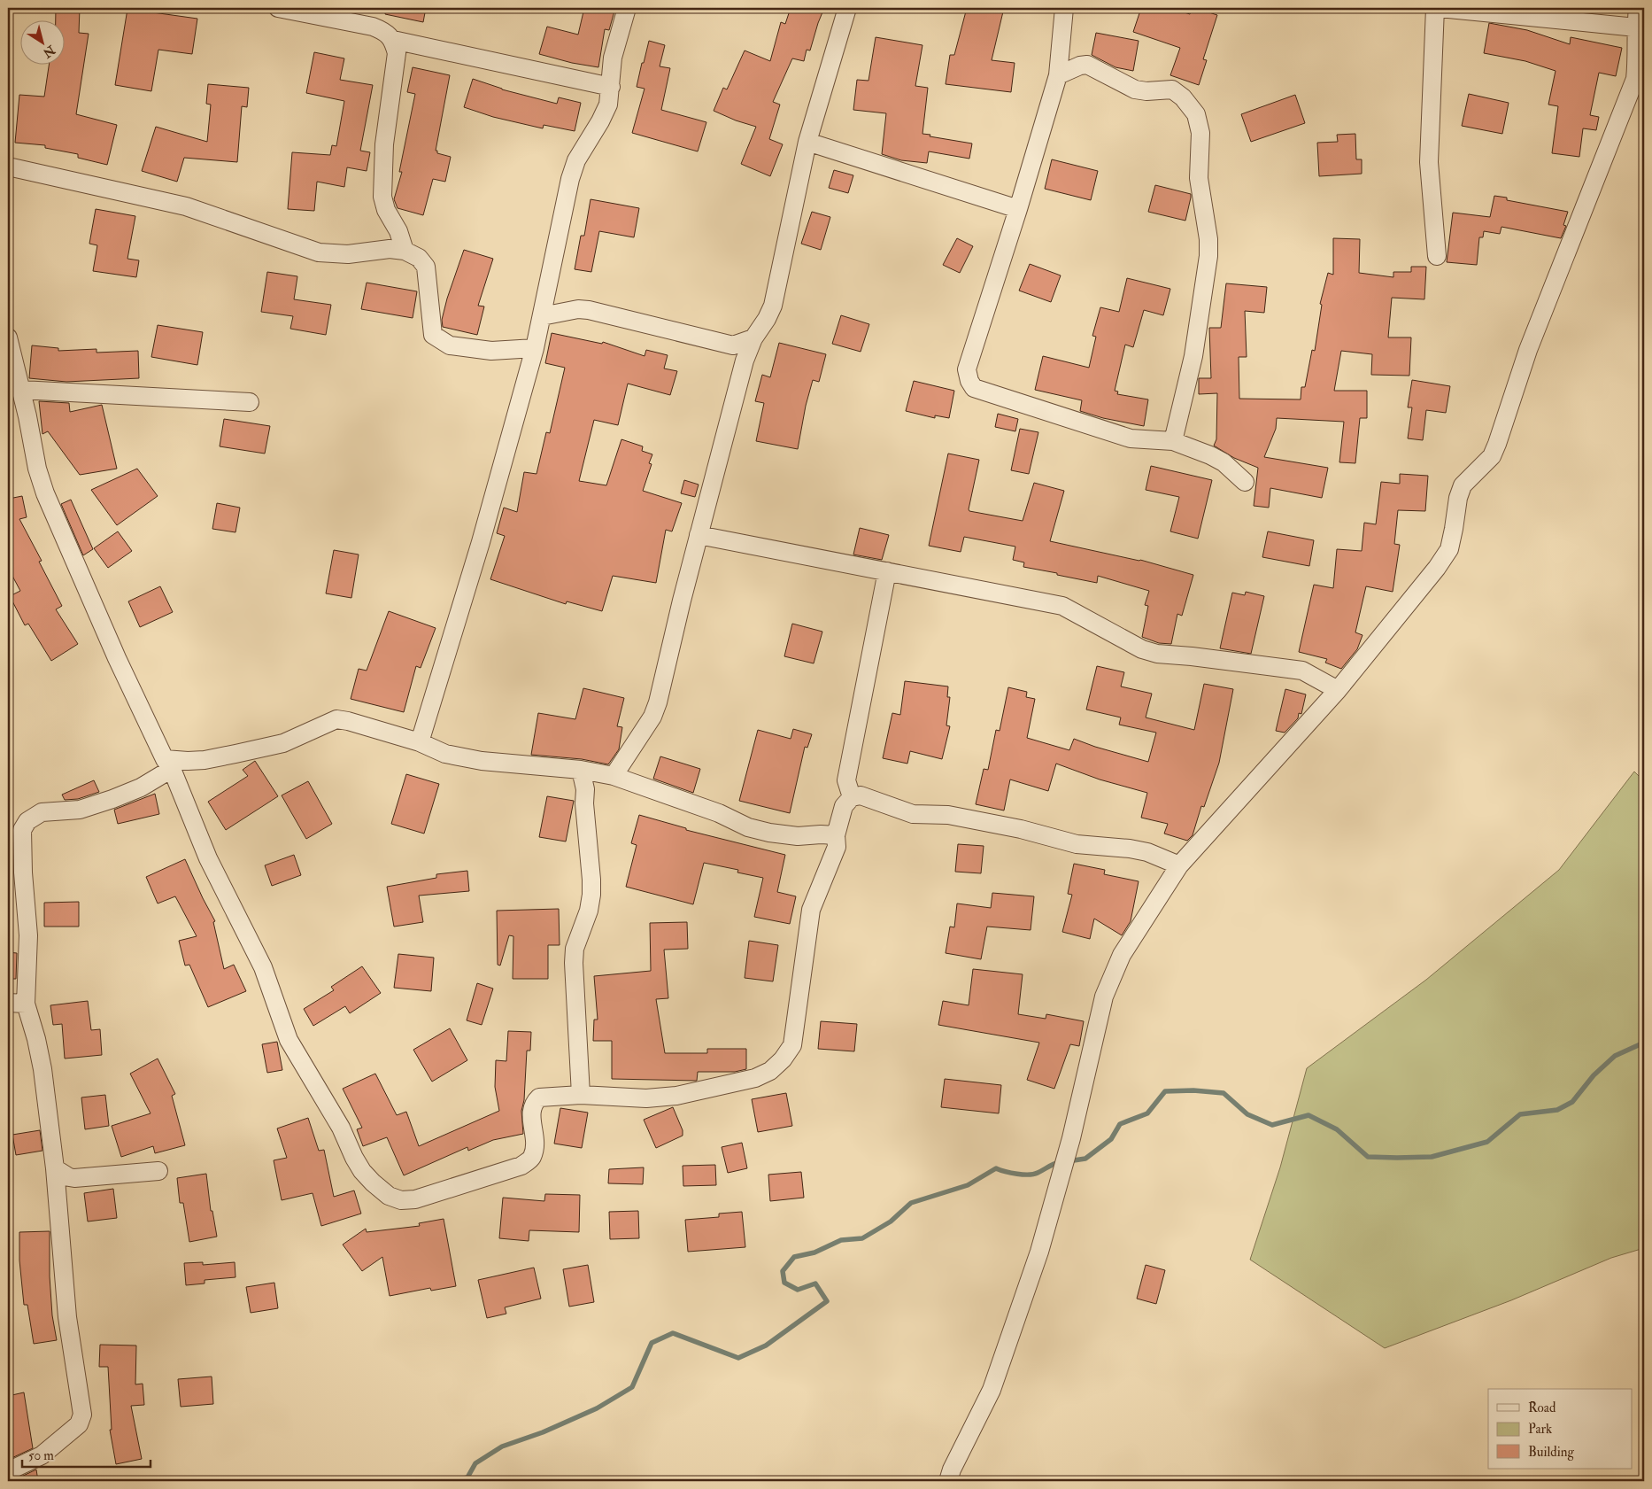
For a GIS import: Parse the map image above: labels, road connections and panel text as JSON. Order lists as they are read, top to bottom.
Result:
{
  "legend": ["Road", "Park", "Building"],
  "scale_bar": "50 m",
  "north": "bottom right"
}
